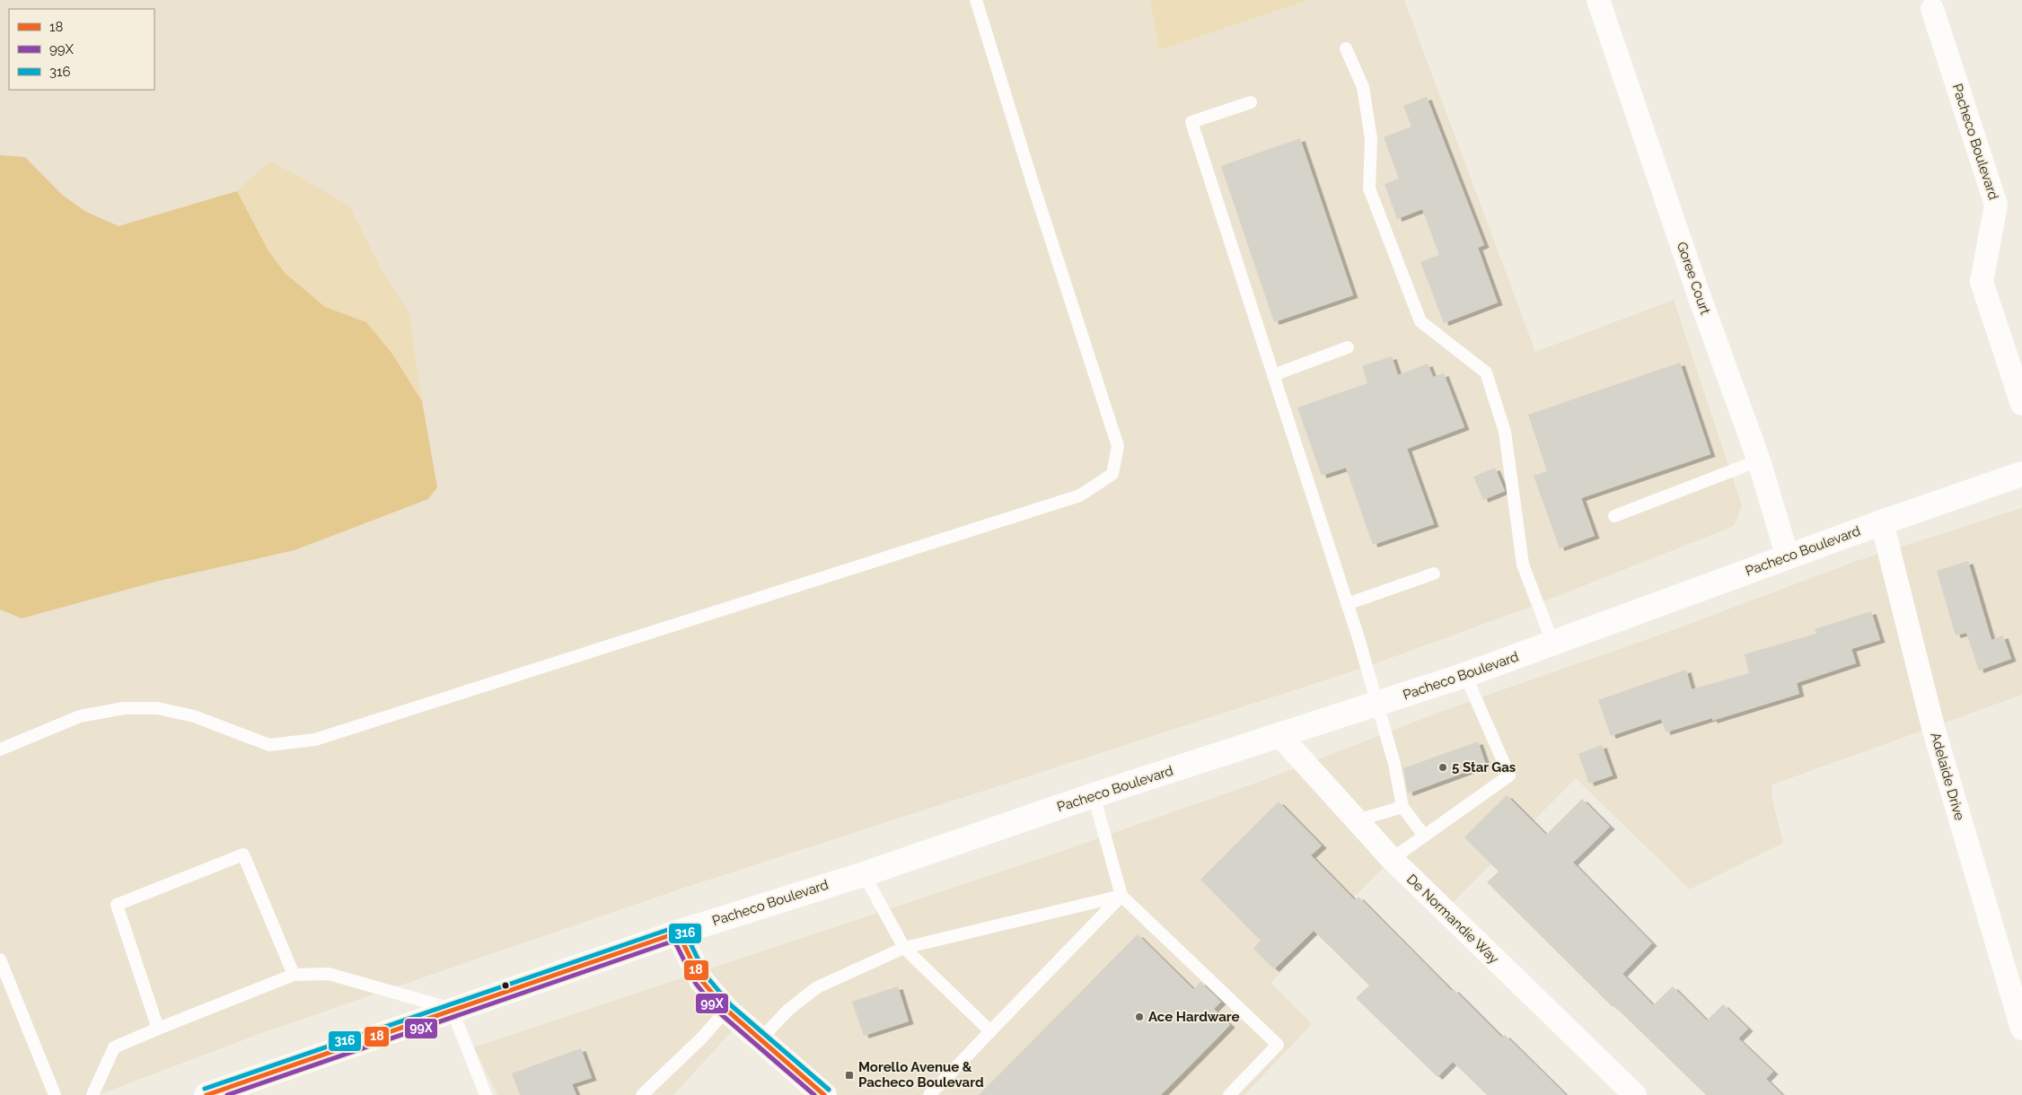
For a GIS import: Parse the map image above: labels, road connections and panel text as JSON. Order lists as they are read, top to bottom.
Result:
{
  "streets": {
    "main road": ["Pacheco Boulevard"],
    "street": ["Goree Court", "Adelaide Drive", "De Normandie Way"]
  },
  "crossings": [
    ["Pacheco Boulevard", "Goree Court"],
    ["Pacheco Boulevard", "Adelaide Drive"],
    ["Pacheco Boulevard", "De Normandie Way"]
  ],
  "places": {
    "other": ["5 Star Gas", "Ace Hardware"],
    "transit": ["Morello Avenue & Pacheco Boulevard"]
  },
  "lines": ["transit line 316", "transit line 18", "transit line 99X"],
  "legend": ["18", "99X", "316"]
}
